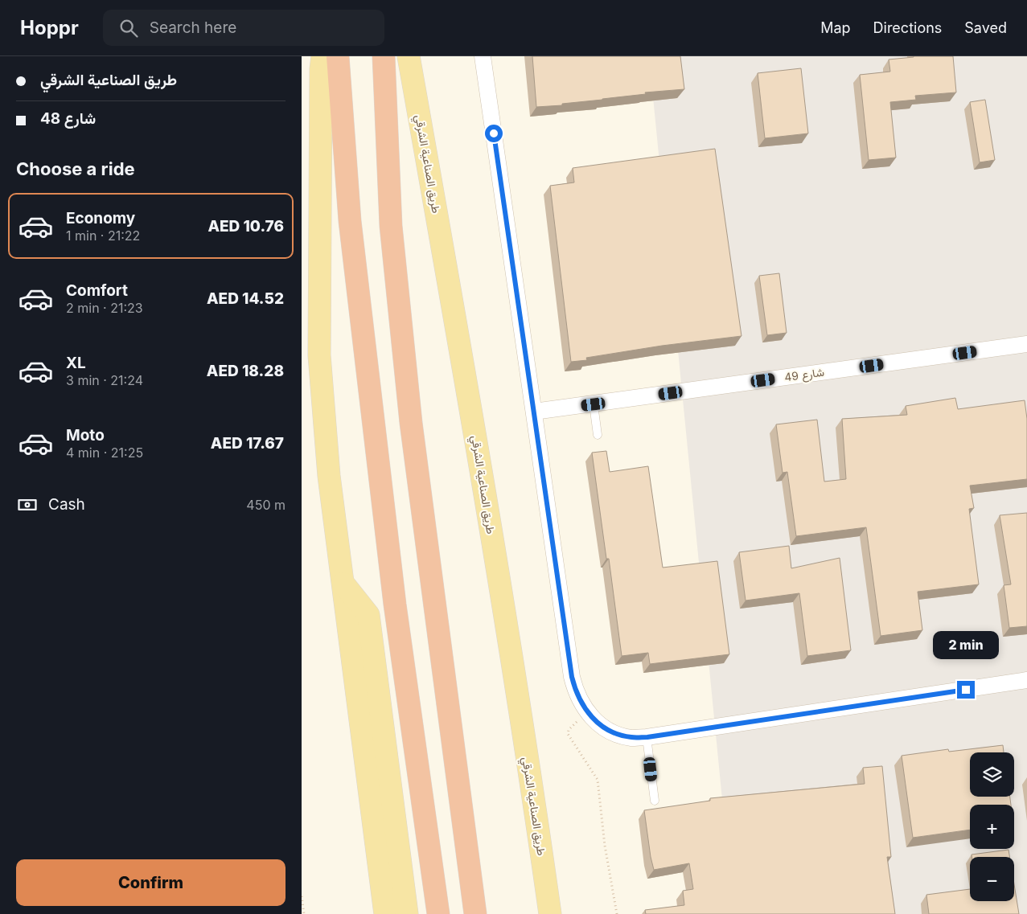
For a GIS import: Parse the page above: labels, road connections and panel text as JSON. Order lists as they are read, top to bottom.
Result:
{
  "streets": {
    "main road": ["طريق الصناعية الشرقي"],
    "street": ["شارع 49"]
  },
  "page": {
    "header": "Hoppr",
    "search": "Search here",
    "nav": ["Map", "Directions", "Saved"],
    "banner": ["طريق الصناعية الشرقي", "شارع 48"],
    "heading": "Choose a ride",
    "list": [
      {
        "name": "Economy",
        "note": "1 min · 21:22",
        "value": "AED 10.76"
      },
      {
        "name": "Comfort",
        "note": "2 min · 21:23",
        "value": "AED 14.52"
      },
      {
        "name": "XL",
        "note": "3 min · 21:24",
        "value": "AED 18.28"
      },
      {
        "name": "Moto",
        "note": "4 min · 21:25",
        "value": "AED 17.67"
      }
    ],
    "pay": ["Cash", "450 m"],
    "bubble": "2 min",
    "map_buttons": ["+", "−"],
    "buttons": "Confirm"
  }
}
